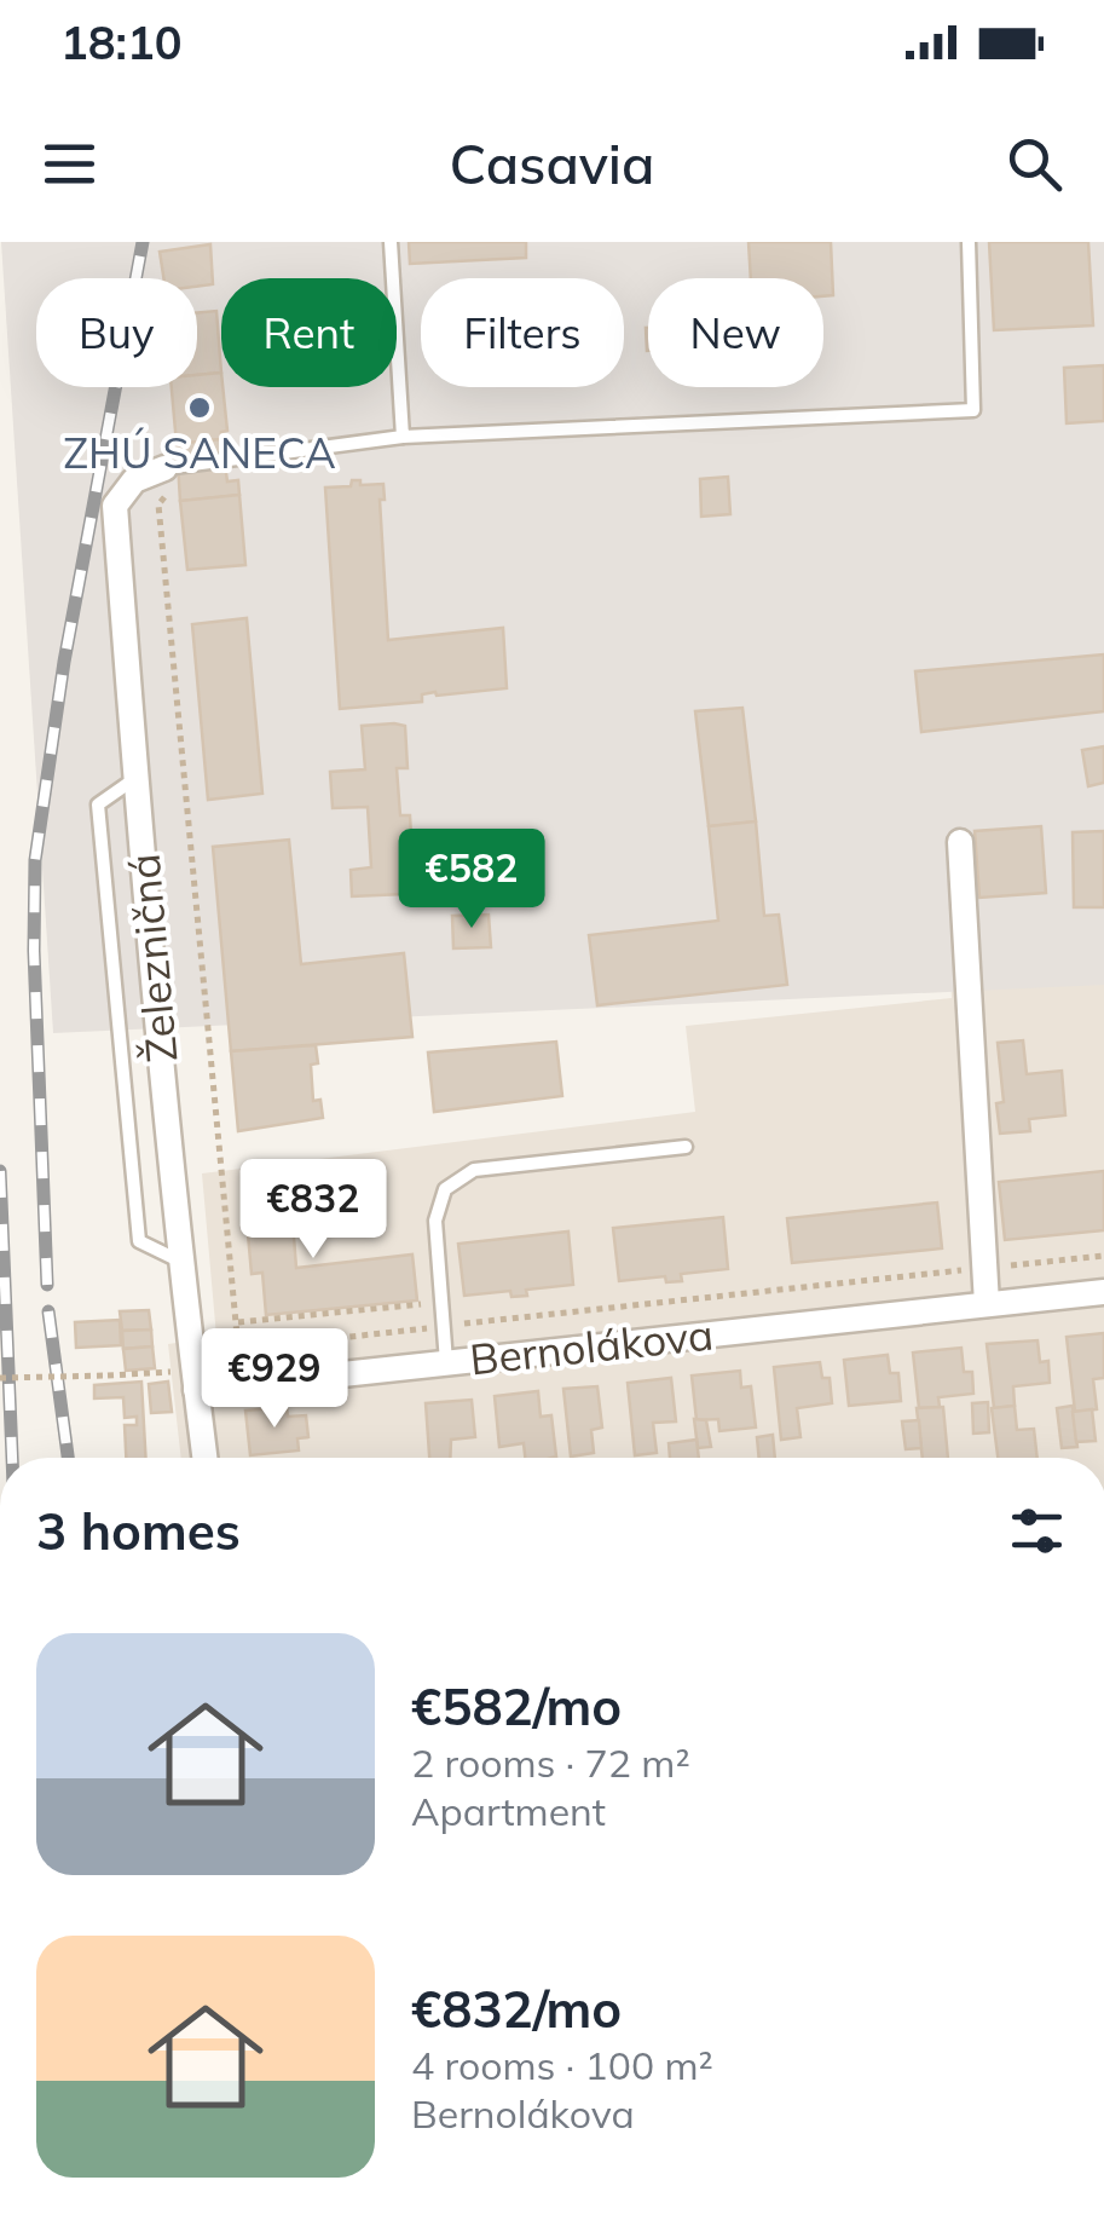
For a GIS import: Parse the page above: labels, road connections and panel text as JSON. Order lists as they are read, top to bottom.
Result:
{
  "streets": {
    "street": ["Železničná", "Bernolákova"]
  },
  "crossings": [
    ["Železničná", "Bernolákova"]
  ],
  "places": ["ZHÚ SANECA"],
  "page": {
    "status": "18:10",
    "header": "Casavia",
    "chip": [
      "Buy",
      "Rent",
      "Filters",
      "New"
    ],
    "price": ["€582", "€832", "€929"],
    "heading": "3 homes",
    "list": [
      {
        "name": "€582/mo",
        "note": "2 rooms · 72 m² · Apartment"
      },
      {
        "name": "€832/mo",
        "note": "4 rooms · 100 m² · Bernolákova"
      }
    ]
  }
}
